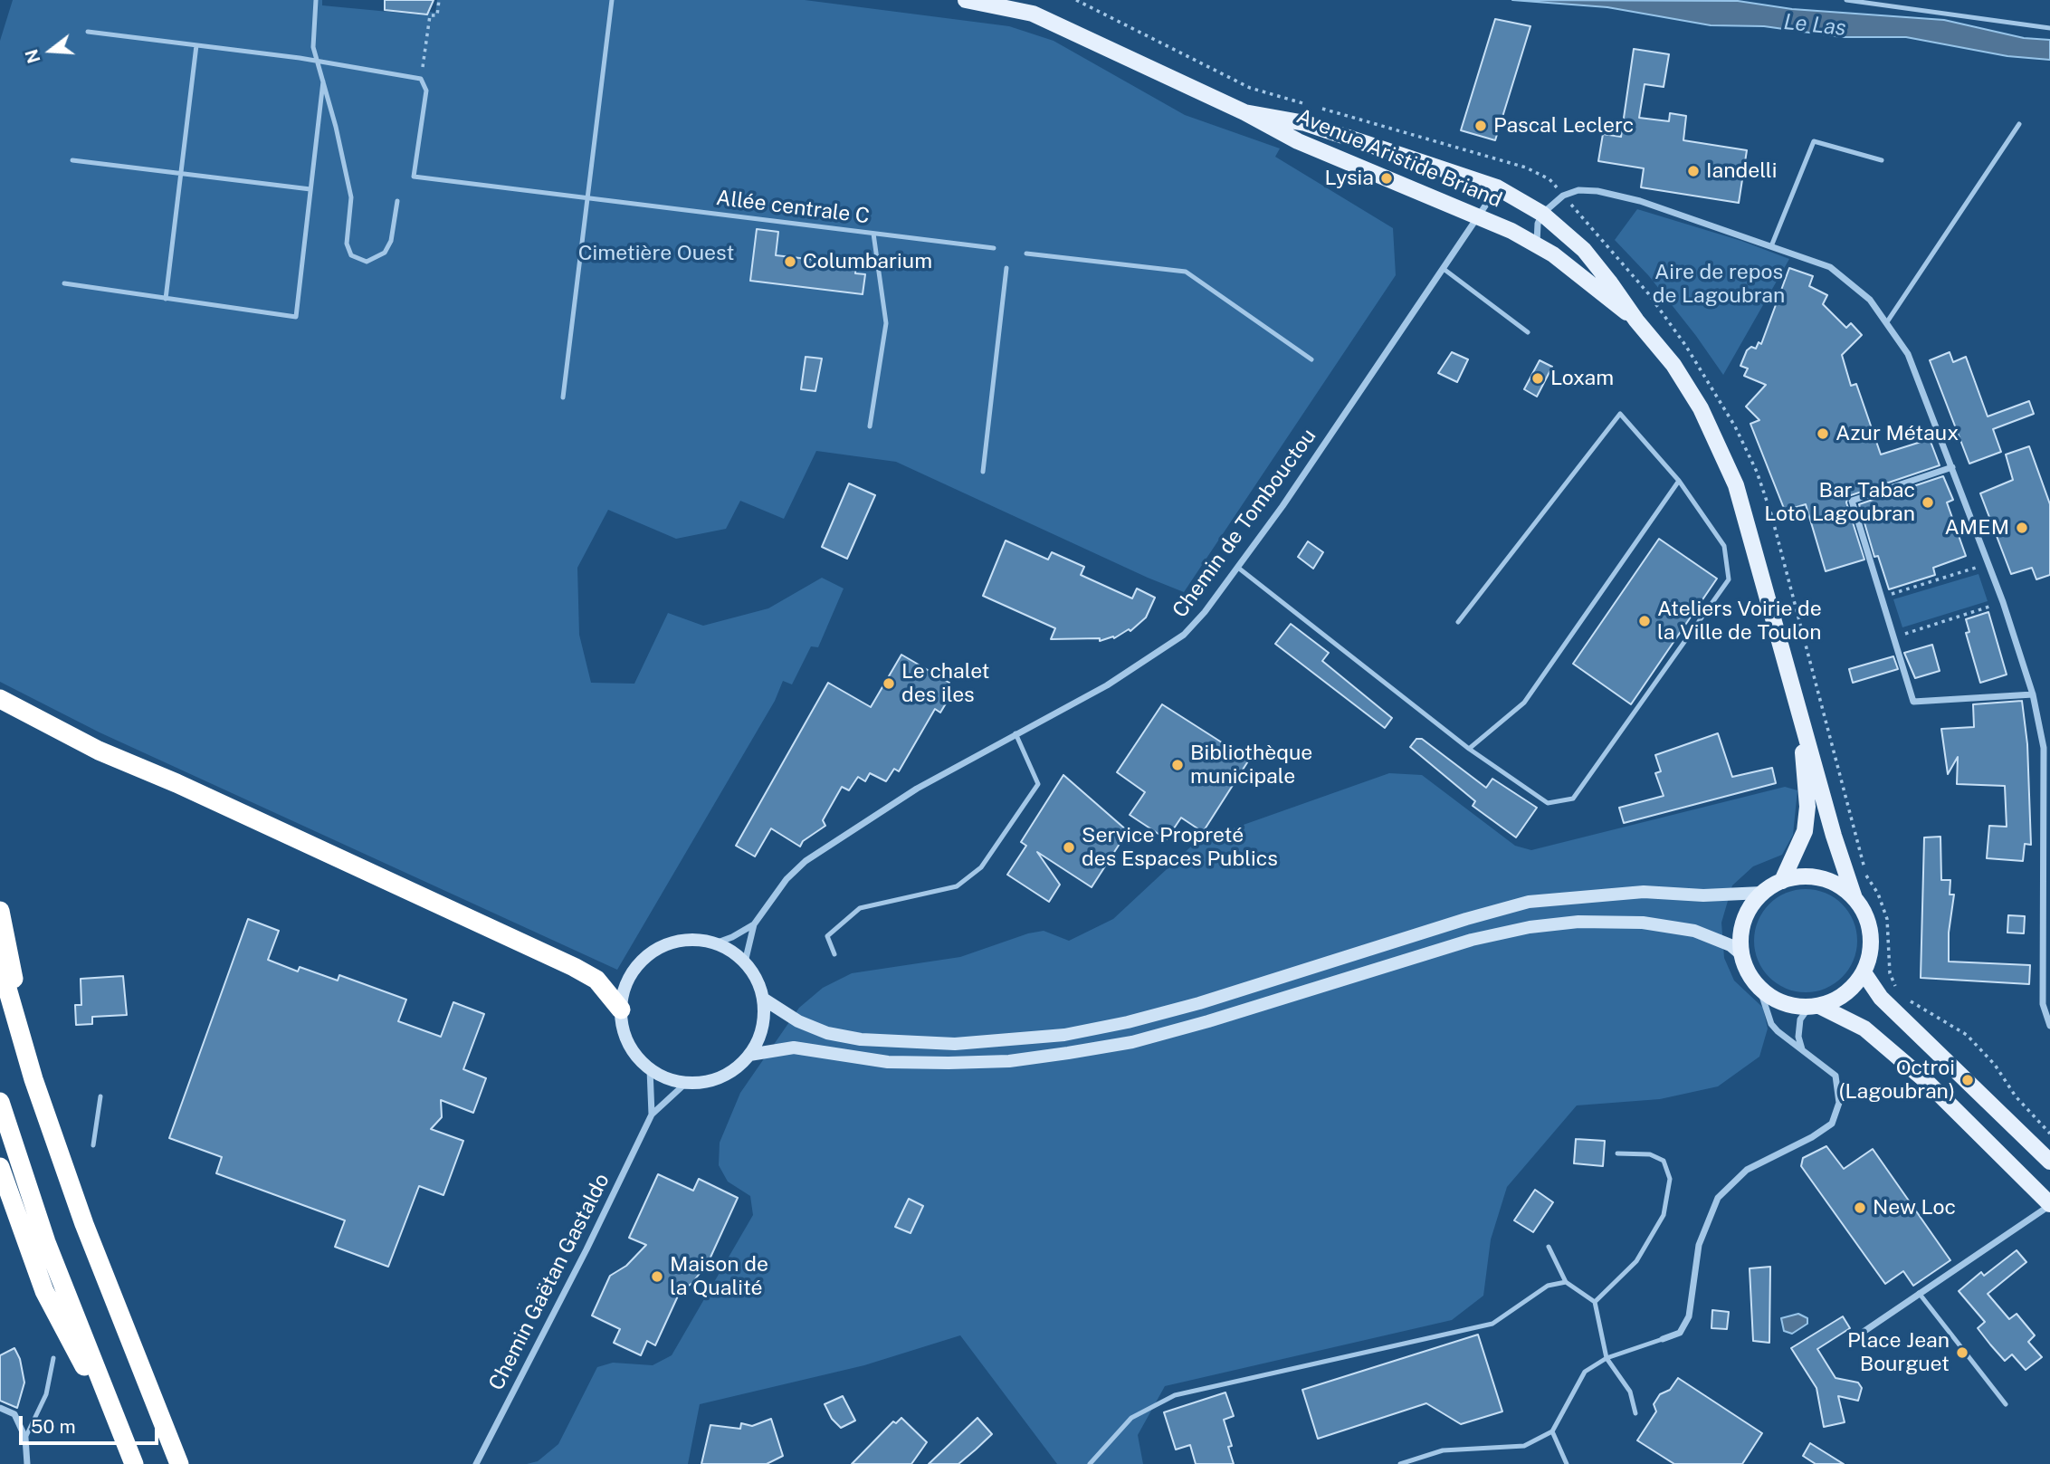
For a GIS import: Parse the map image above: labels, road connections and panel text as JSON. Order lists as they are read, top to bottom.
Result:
{
  "streets": {
    "main road": ["Avenue Aristide Briand"],
    "street": ["Chemin de Tombouctou", "Chemin Gaëtan Gastaldo"],
    "lane": ["Allée centrale C"]
  },
  "crossings": [
    ["Avenue Aristide Briand", "Chemin de Tombouctou"],
    ["Chemin de Tombouctou", "Chemin Gaëtan Gastaldo"]
  ],
  "water": ["Le Las"],
  "parks": ["Cimetière Ouest", "Aire de repos de Lagoubran"],
  "places": [
    "Pascal Leclerc",
    "Iandelli",
    "Lysia",
    "Columbarium",
    "Loxam",
    "Azur Métaux",
    "Bar Tabac Loto Lagoubran",
    "AMEM",
    "Ateliers Voirie de la Ville de Toulon",
    "Le chalet des iles",
    "Bibliothèque municipale",
    "Service Propreté des Espaces Publics",
    "Octroi (Lagoubran)",
    "New Loc",
    "Maison de la Qualité",
    "Place Jean Bourguet"
  ],
  "scale_bar": "50 m",
  "north": "left"
}
